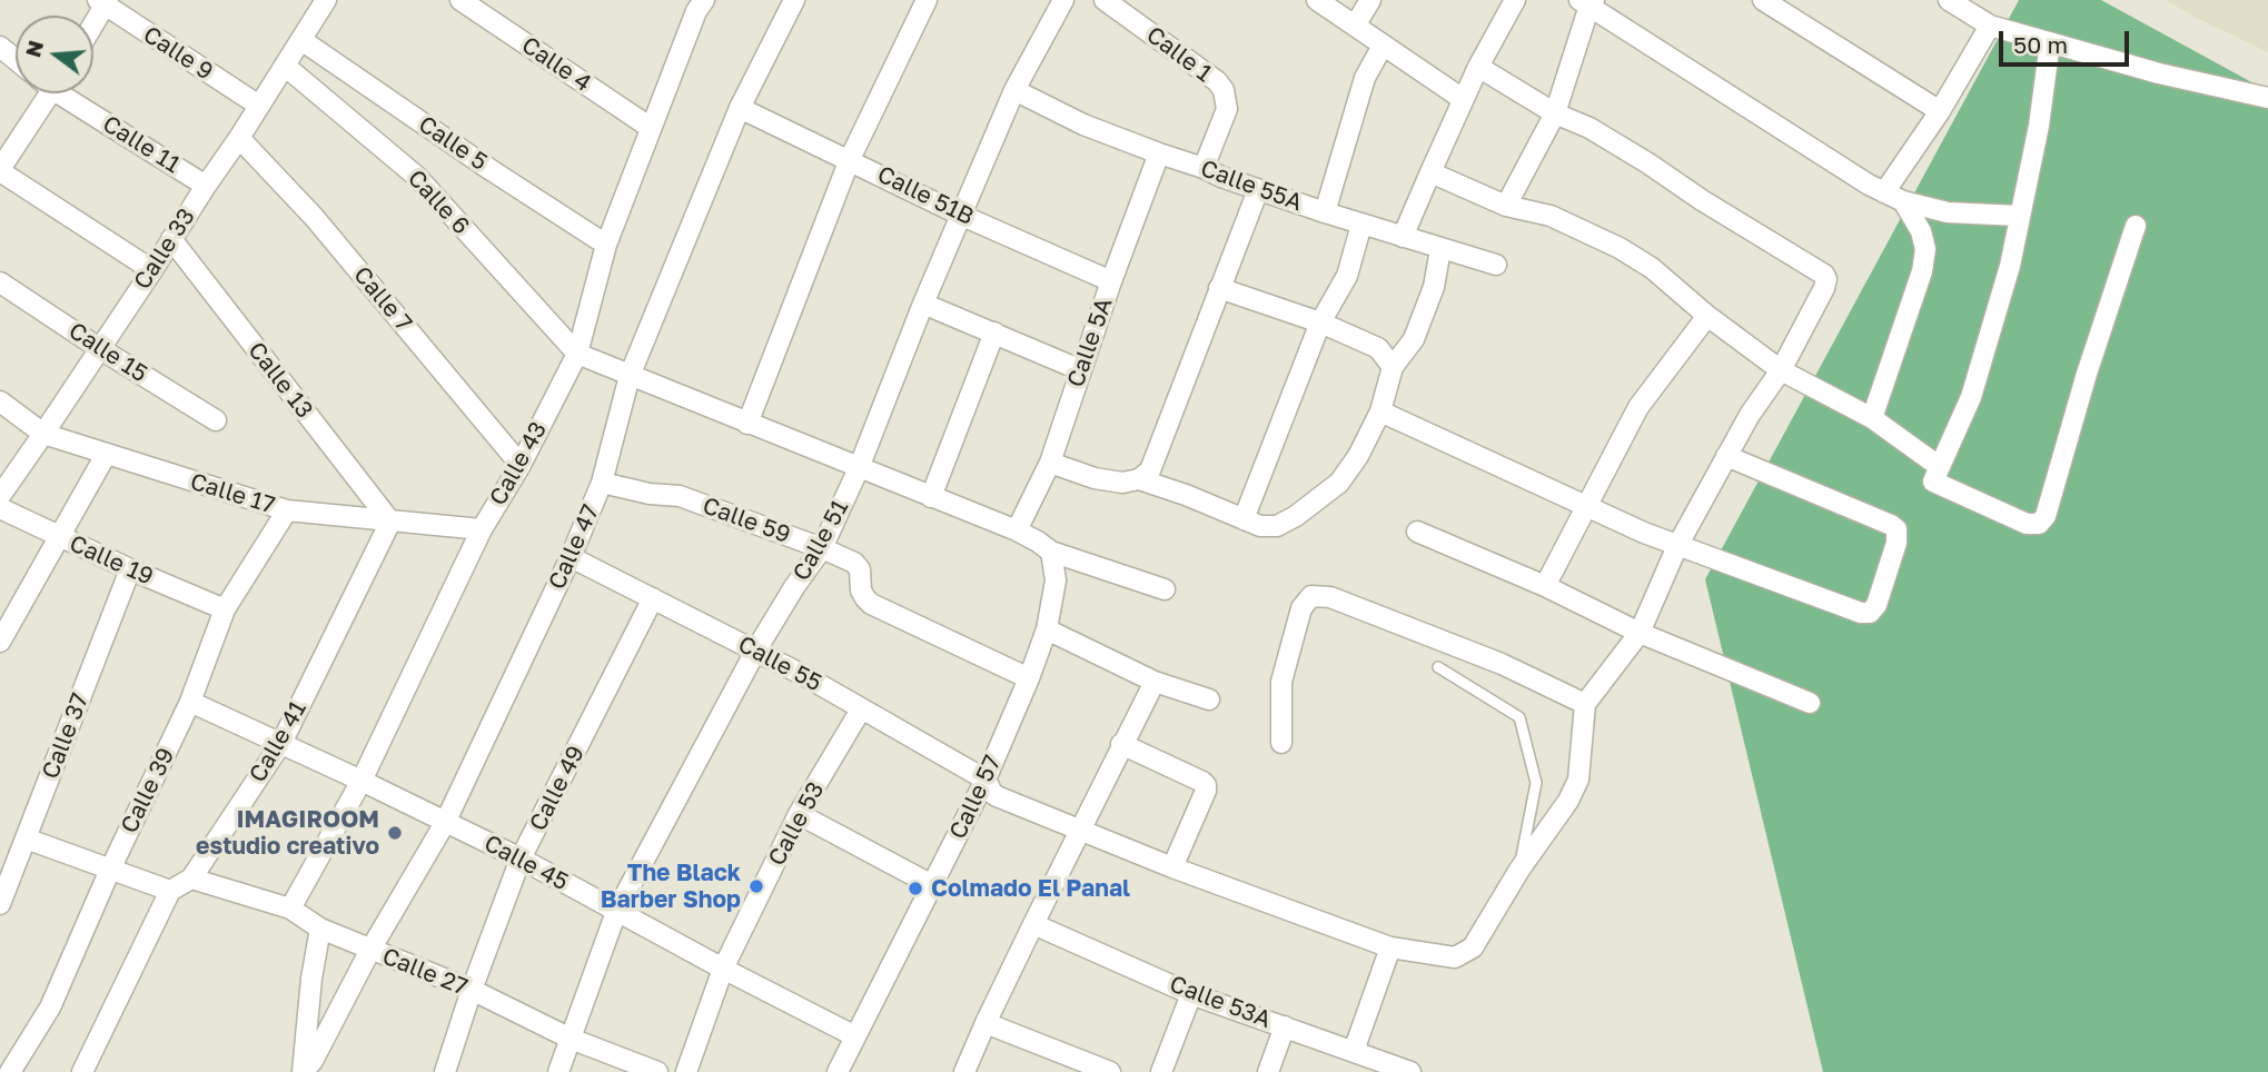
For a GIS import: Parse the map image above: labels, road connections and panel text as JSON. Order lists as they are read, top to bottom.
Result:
{
  "streets": {
    "street": [
      "Calle 9",
      "Calle 1",
      "Calle 4",
      "Calle 5",
      "Calle 11",
      "Calle 55A",
      "Calle 51B",
      "Calle 6",
      "Calle 33",
      "Calle 7",
      "Calle 5A",
      "Calle 15",
      "Calle 13",
      "Calle 43",
      "Calle 17",
      "Calle 59",
      "Calle 51",
      "Calle 47",
      "Calle 19",
      "Calle 55",
      "Calle 37",
      "Calle 41",
      "Calle 49",
      "Calle 39",
      "Calle 57",
      "Calle 53",
      "Calle 45",
      "Calle 27",
      "Calle 53A"
    ]
  },
  "crossings": [
    ["Calle 9", "Calle 33"],
    ["Calle 1", "Calle 55A"],
    ["Calle 4", "Calle 43"],
    ["Calle 5", "Calle 33"],
    ["Calle 5", "Calle 43"],
    ["Calle 11", "Calle 33"],
    ["Calle 55A", "Calle 5A"],
    ["Calle 55A", "Calle 51"],
    ["Calle 51B", "Calle 5A"],
    ["Calle 51B", "Calle 51"],
    ["Calle 51B", "Calle 47"],
    ["Calle 6", "Calle 33"],
    ["Calle 6", "Calle 43"],
    ["Calle 33", "Calle 7"],
    ["Calle 33", "Calle 15"],
    ["Calle 33", "Calle 13"],
    ["Calle 33", "Calle 17"],
    ["Calle 7", "Calle 43"],
    ["Calle 13", "Calle 17"],
    ["Calle 13", "Calle 41"],
    ["Calle 43", "Calle 17"],
    ["Calle 43", "Calle 45"],
    ["Calle 43", "Calle 27"],
    ["Calle 17", "Calle 41"],
    ["Calle 17", "Calle 39"],
    ["Calle 59", "Calle 51"],
    ["Calle 59", "Calle 47"],
    ["Calle 59", "Calle 57"],
    ["Calle 51", "Calle 55"],
    ["Calle 51", "Calle 45"],
    ["Calle 51", "Calle 27"],
    ["Calle 47", "Calle 55"],
    ["Calle 47", "Calle 45"],
    ["Calle 47", "Calle 27"],
    ["Calle 19", "Calle 37"],
    ["Calle 19", "Calle 39"],
    ["Calle 55", "Calle 49"],
    ["Calle 55", "Calle 57"],
    ["Calle 55", "Calle 53"],
    ["Calle 41", "Calle 45"],
    ["Calle 41", "Calle 27"],
    ["Calle 49", "Calle 45"],
    ["Calle 49", "Calle 27"],
    ["Calle 39", "Calle 45"],
    ["Calle 57", "Calle 45"],
    ["Calle 53", "Calle 45"]
  ],
  "places": ["IMAGIROOM estudio creativo", "The Black Barber Shop", "Colmado El Panal"],
  "scale_bar": "50 m",
  "north": "left"
}
